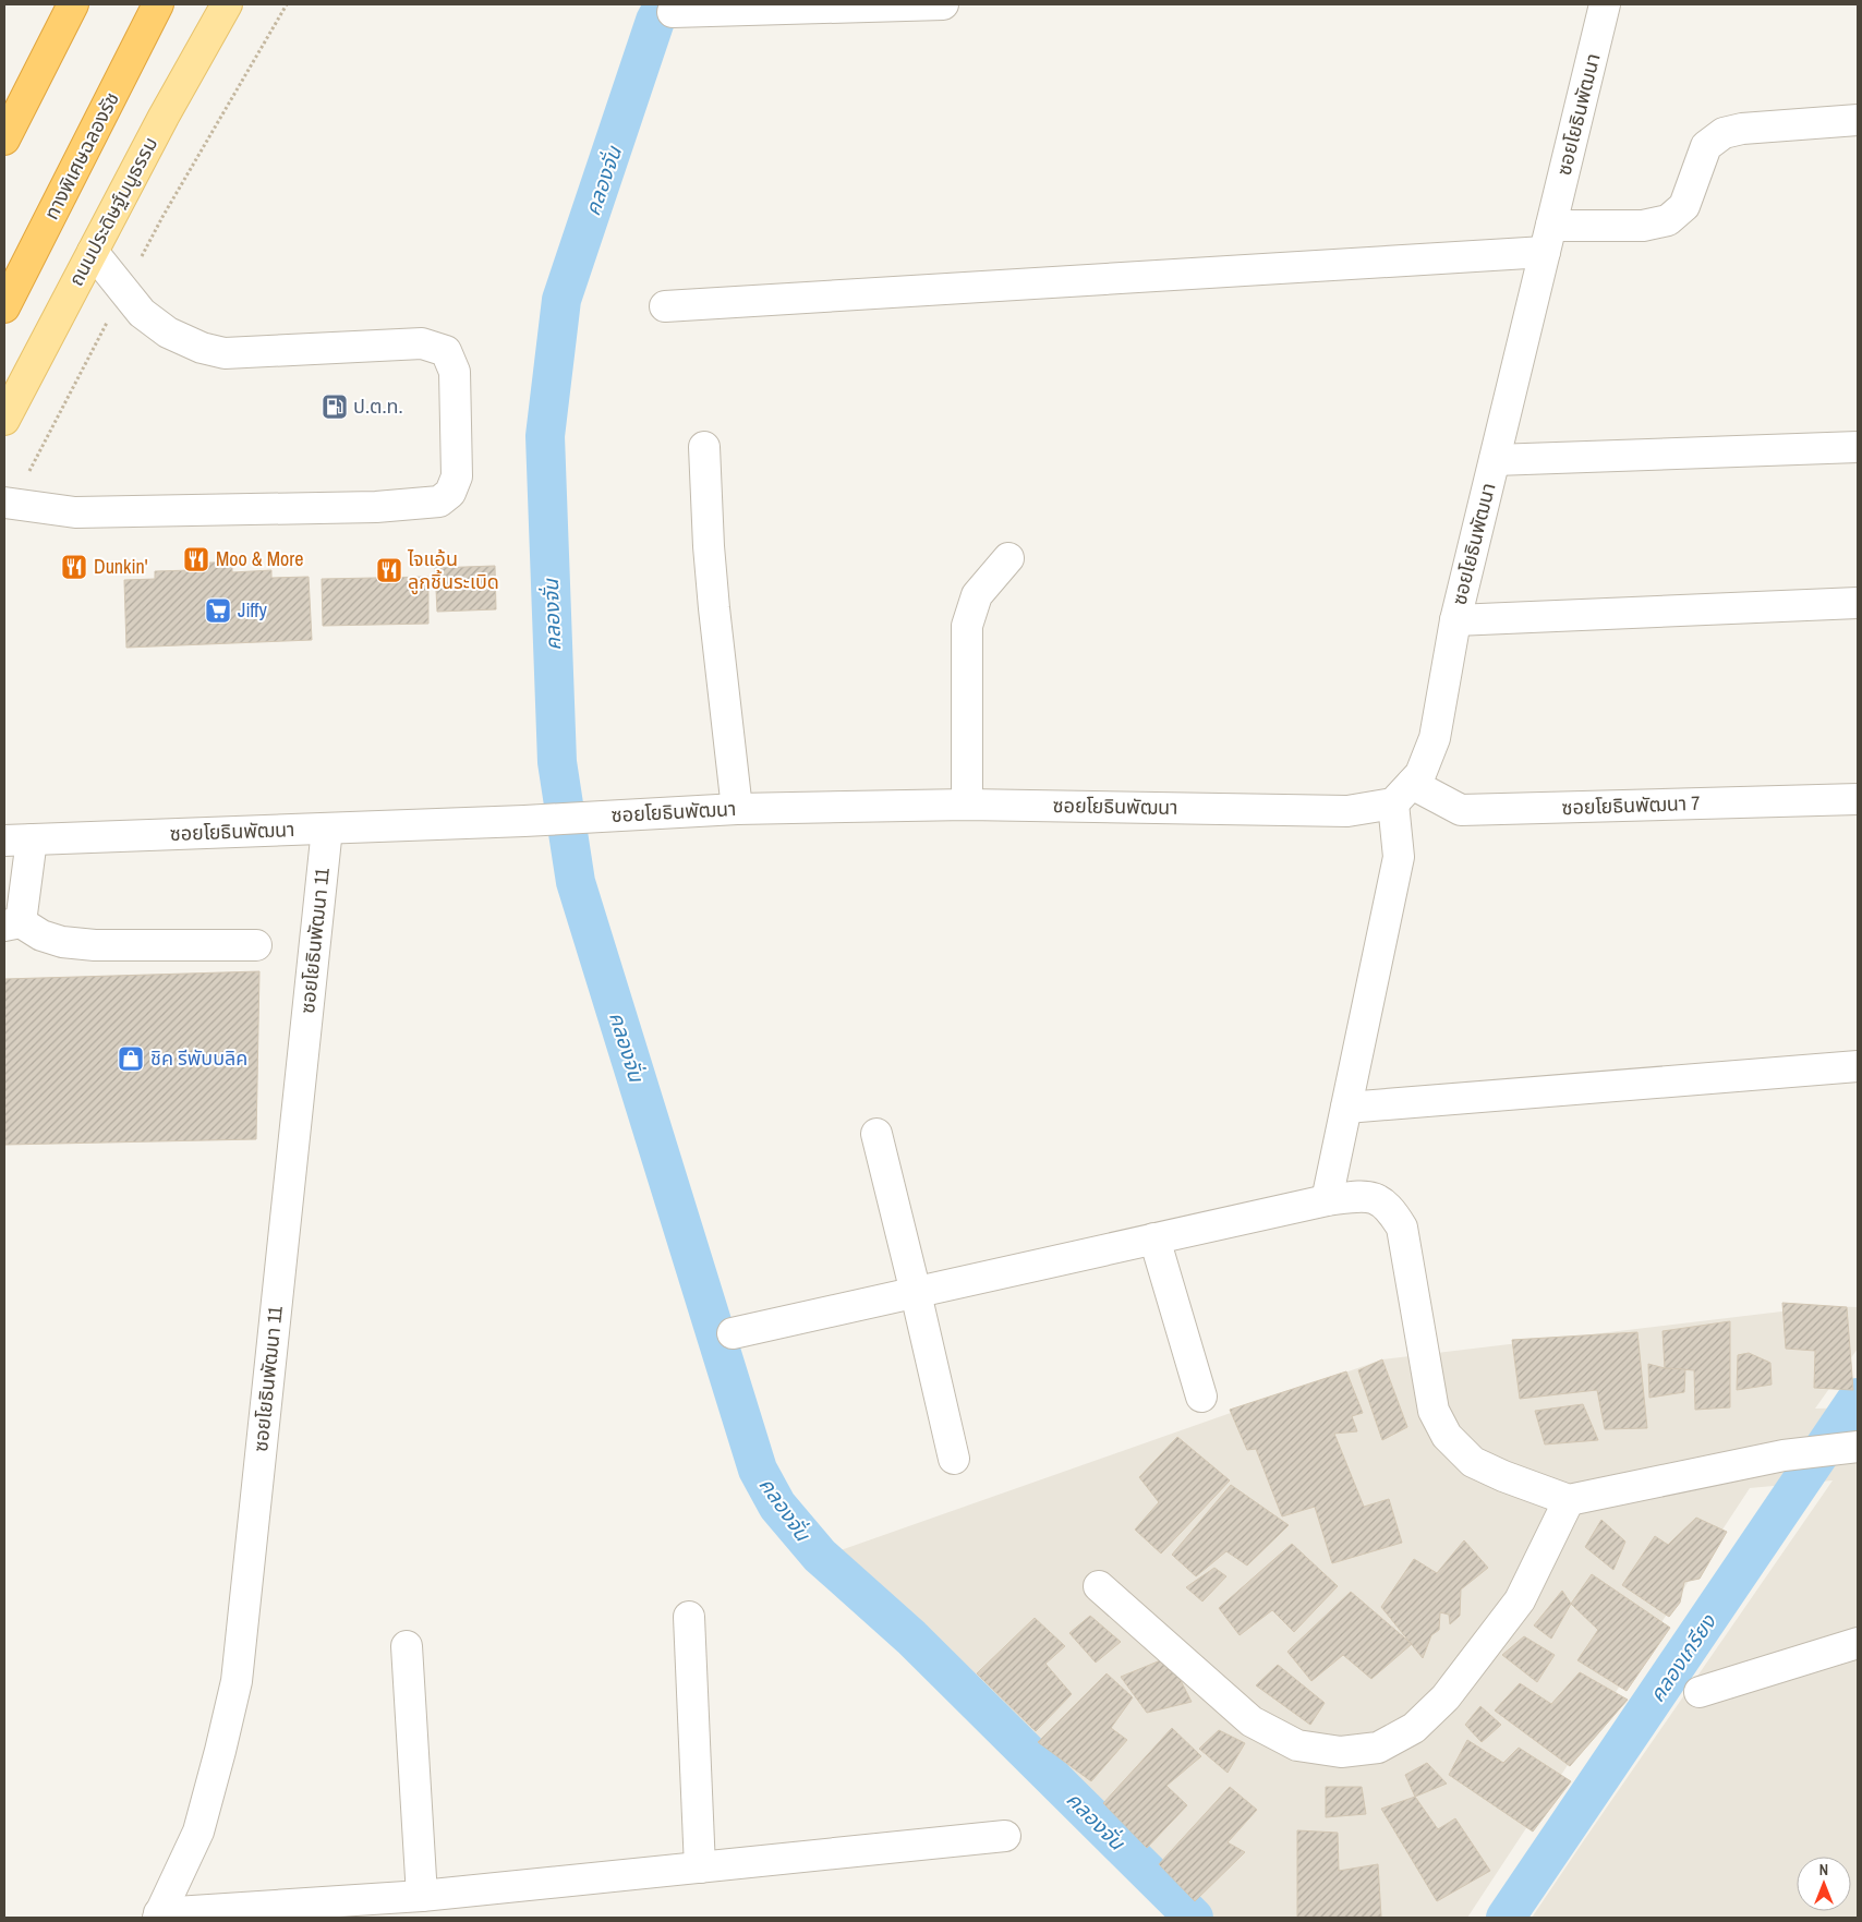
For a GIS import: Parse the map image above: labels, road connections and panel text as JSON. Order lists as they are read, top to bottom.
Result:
{
  "streets": {
    "highway": ["ทางพิเศษฉลองรัช"],
    "main road": ["ถนนประดิษฐ์มนูธรรม"],
    "street": ["ซอยโยธินพัฒนา", "ซอยโยธินพัฒนา 7", "ซอยโยธินพัฒนา 11"]
  },
  "crossings": [
    ["ซอยโยธินพัฒนา", "ซอยโยธินพัฒนา 7"],
    ["ซอยโยธินพัฒนา", "ซอยโยธินพัฒนา 11"]
  ],
  "water": ["คลองจั่น", "คลองเกรียง"],
  "places": {
    "fuel station": ["ป.ต.ท."],
    "restaurant": ["Moo & More", "Dunkin'", "ไจแอ้น ลูกชิ้นระเบิด"],
    "supermarket": ["Jiffy"],
    "shop": ["ชิค รีพับบลิค"]
  },
  "north": "top"
}
